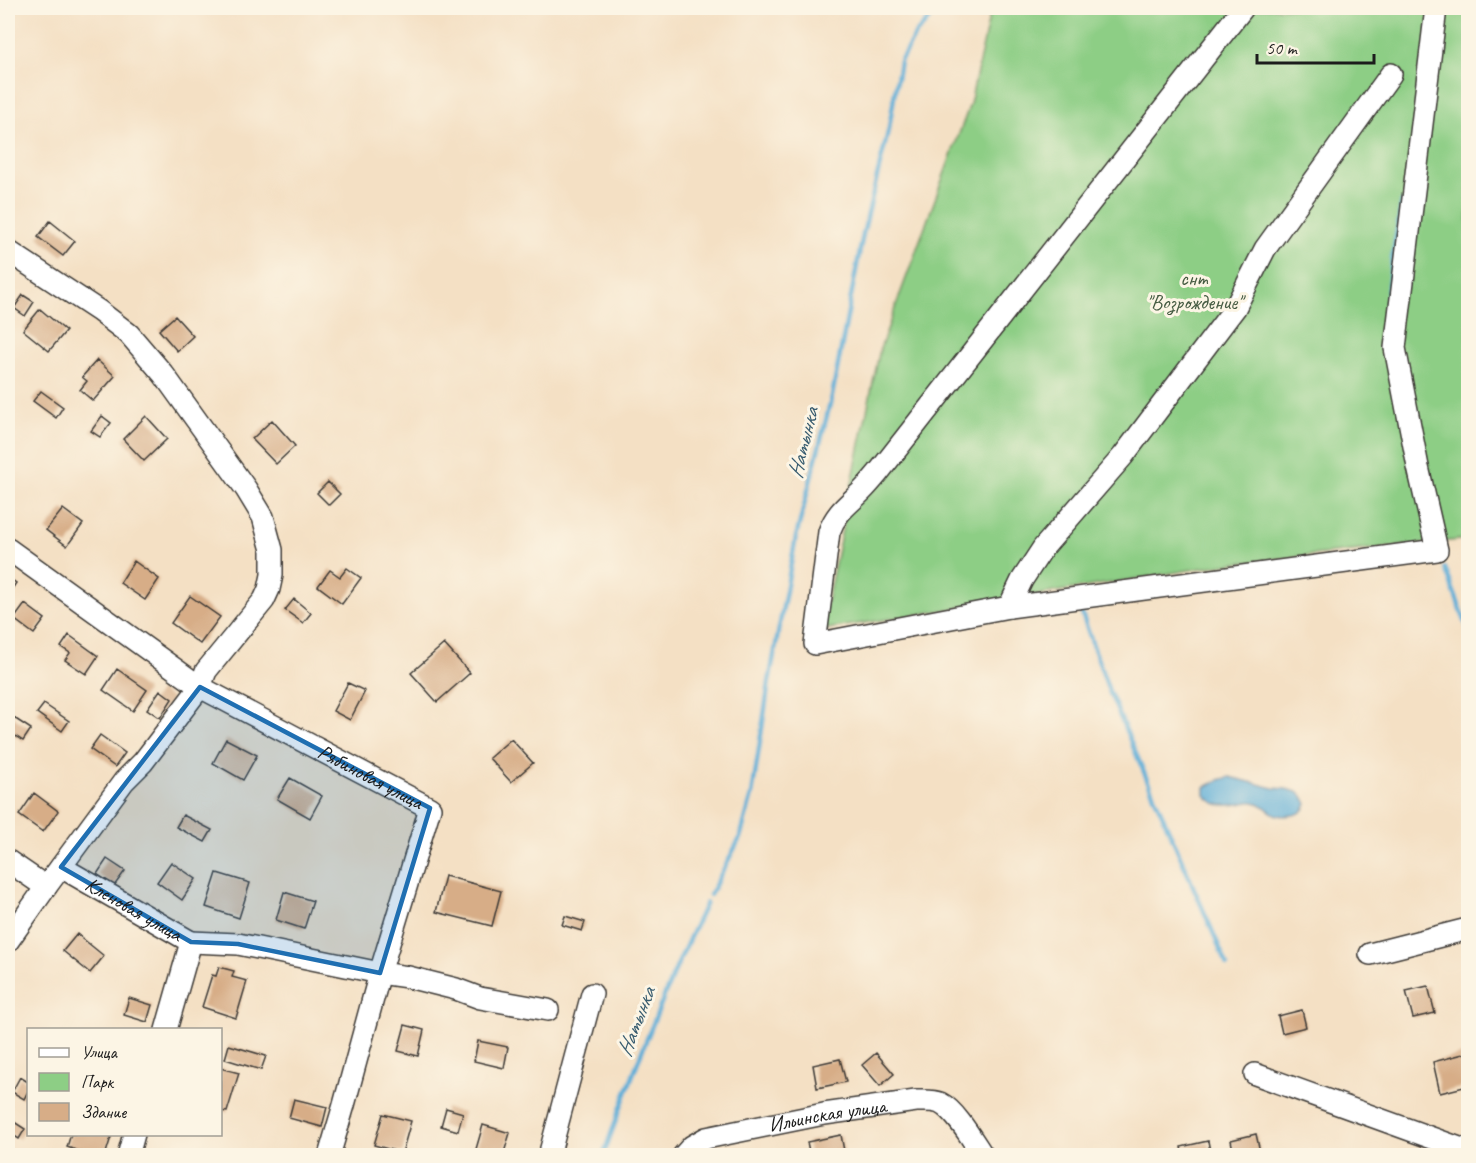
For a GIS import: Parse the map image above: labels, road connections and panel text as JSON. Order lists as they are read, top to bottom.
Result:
{
  "streets": {
    "street": ["Рябиновая улица", "Кленовая улица", "Ильинская улица"]
  },
  "water": ["Натынка"],
  "parks": ["снт \"Возрождение\""],
  "legend": ["Улица", "Парк", "Здание"],
  "scale_bar": "50 m"
}
